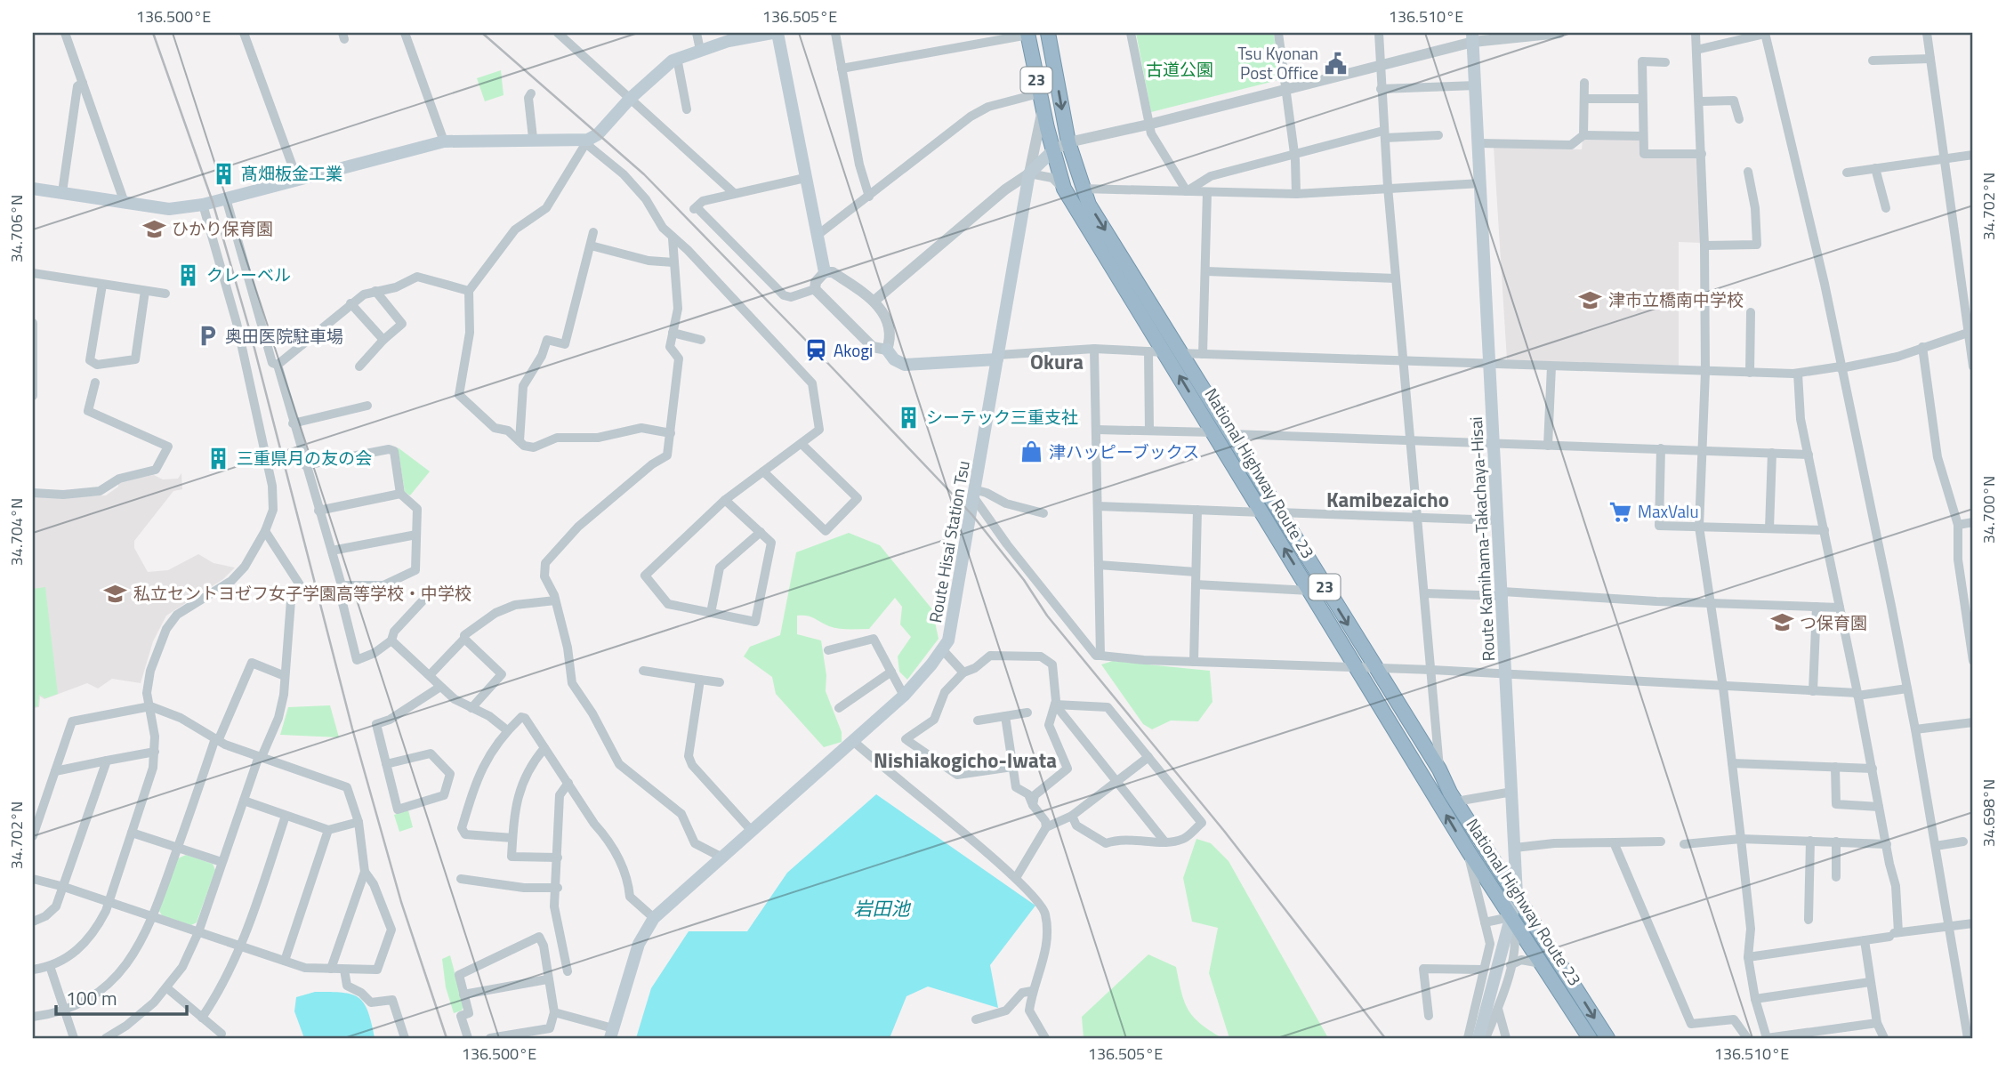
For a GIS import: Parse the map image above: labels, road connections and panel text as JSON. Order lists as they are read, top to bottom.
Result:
{
  "streets": {
    "highway": ["23", "National Highway Route 23"],
    "main road": ["Route Kamihama-Takachaya-Hisai", "Route Hisai Station Tsu"]
  },
  "crossings": [
    ["National Highway Route 23", "Route Kamihama-Takachaya-Hisai"]
  ],
  "districts": ["Okura", "Kamibezaicho", "Nishiakogicho-Iwata"],
  "water": ["岩田池"],
  "parks": ["古道公園"],
  "places": {
    "public building": ["Tsu Kyonan Post Office"],
    "building": [
      "髙畑板金工業",
      "クレーベル",
      "シーテック三重支社",
      "三重県月の友の会"
    ],
    "school or university": [
      "ひかり保育園",
      "津市立橋南中学校",
      "私立セントヨゼフ女子学園高等学校・中学校",
      "つ保育園"
    ],
    "parking": ["奥田医院駐車場"],
    "station": ["Akogi"],
    "shop": ["津ハッピーブックス"],
    "supermarket": ["MaxValu"]
  },
  "scale_bar": "100 m",
  "coordinates": [
    "136.500°E",
    "136.505°E",
    "136.510°E",
    "34.702°N",
    "34.706°N",
    "34.700°N",
    "34.704°N",
    "34.698°N"
  ]
}
